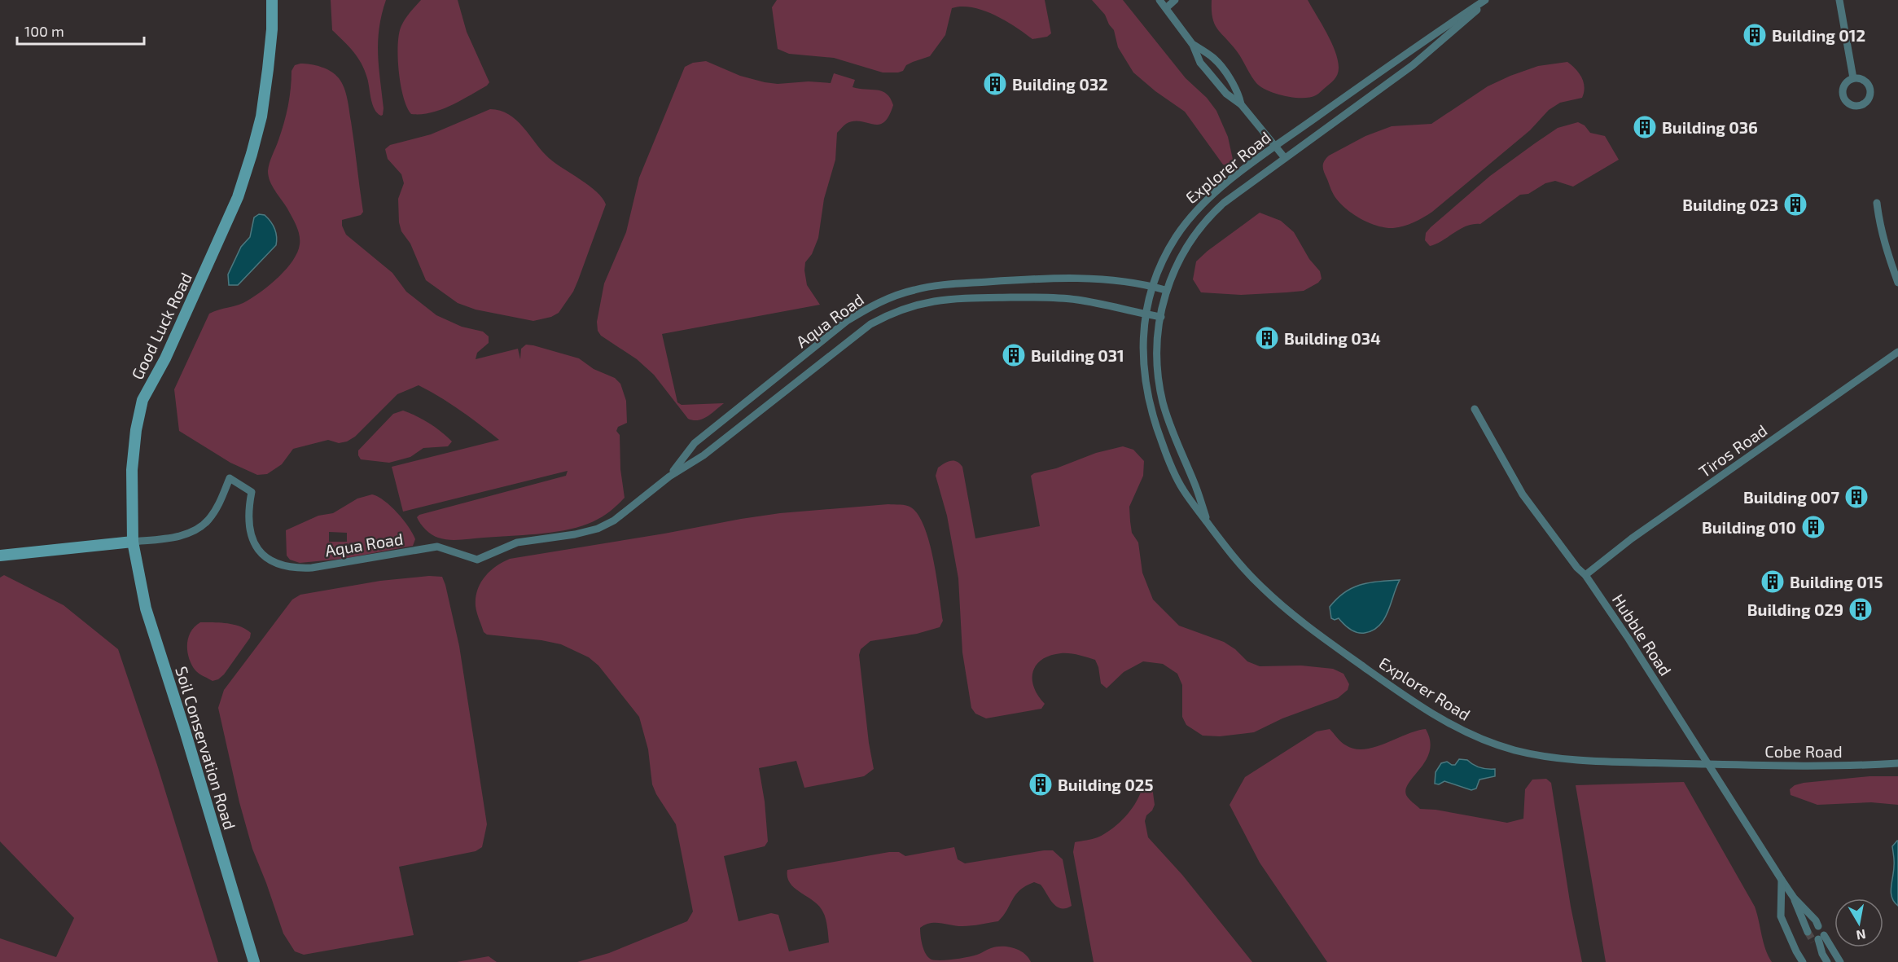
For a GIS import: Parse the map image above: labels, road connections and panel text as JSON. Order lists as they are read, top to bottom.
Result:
{
  "streets": {
    "main road": ["Good Luck Road", "Soil Conservation Road"],
    "street": [
      "Explorer Road",
      "Aqua Road",
      "Tiros Road",
      "Hubble Road",
      "Cobe Road"
    ]
  },
  "crossings": [
    ["Explorer Road", "Aqua Road"],
    ["Explorer Road", "Hubble Road"],
    ["Explorer Road", "Cobe Road"],
    ["Aqua Road", "Good Luck Road"],
    ["Aqua Road", "Soil Conservation Road"],
    ["Good Luck Road", "Soil Conservation Road"],
    ["Tiros Road", "Hubble Road"],
    ["Hubble Road", "Cobe Road"]
  ],
  "places": {
    "building": [
      "Building 012",
      "Building 032",
      "Building 036",
      "Building 023",
      "Building 034",
      "Building 031",
      "Building 007",
      "Building 010",
      "Building 015",
      "Building 029",
      "Building 025"
    ]
  },
  "scale_bar": "100 m",
  "north": "bottom"
}
